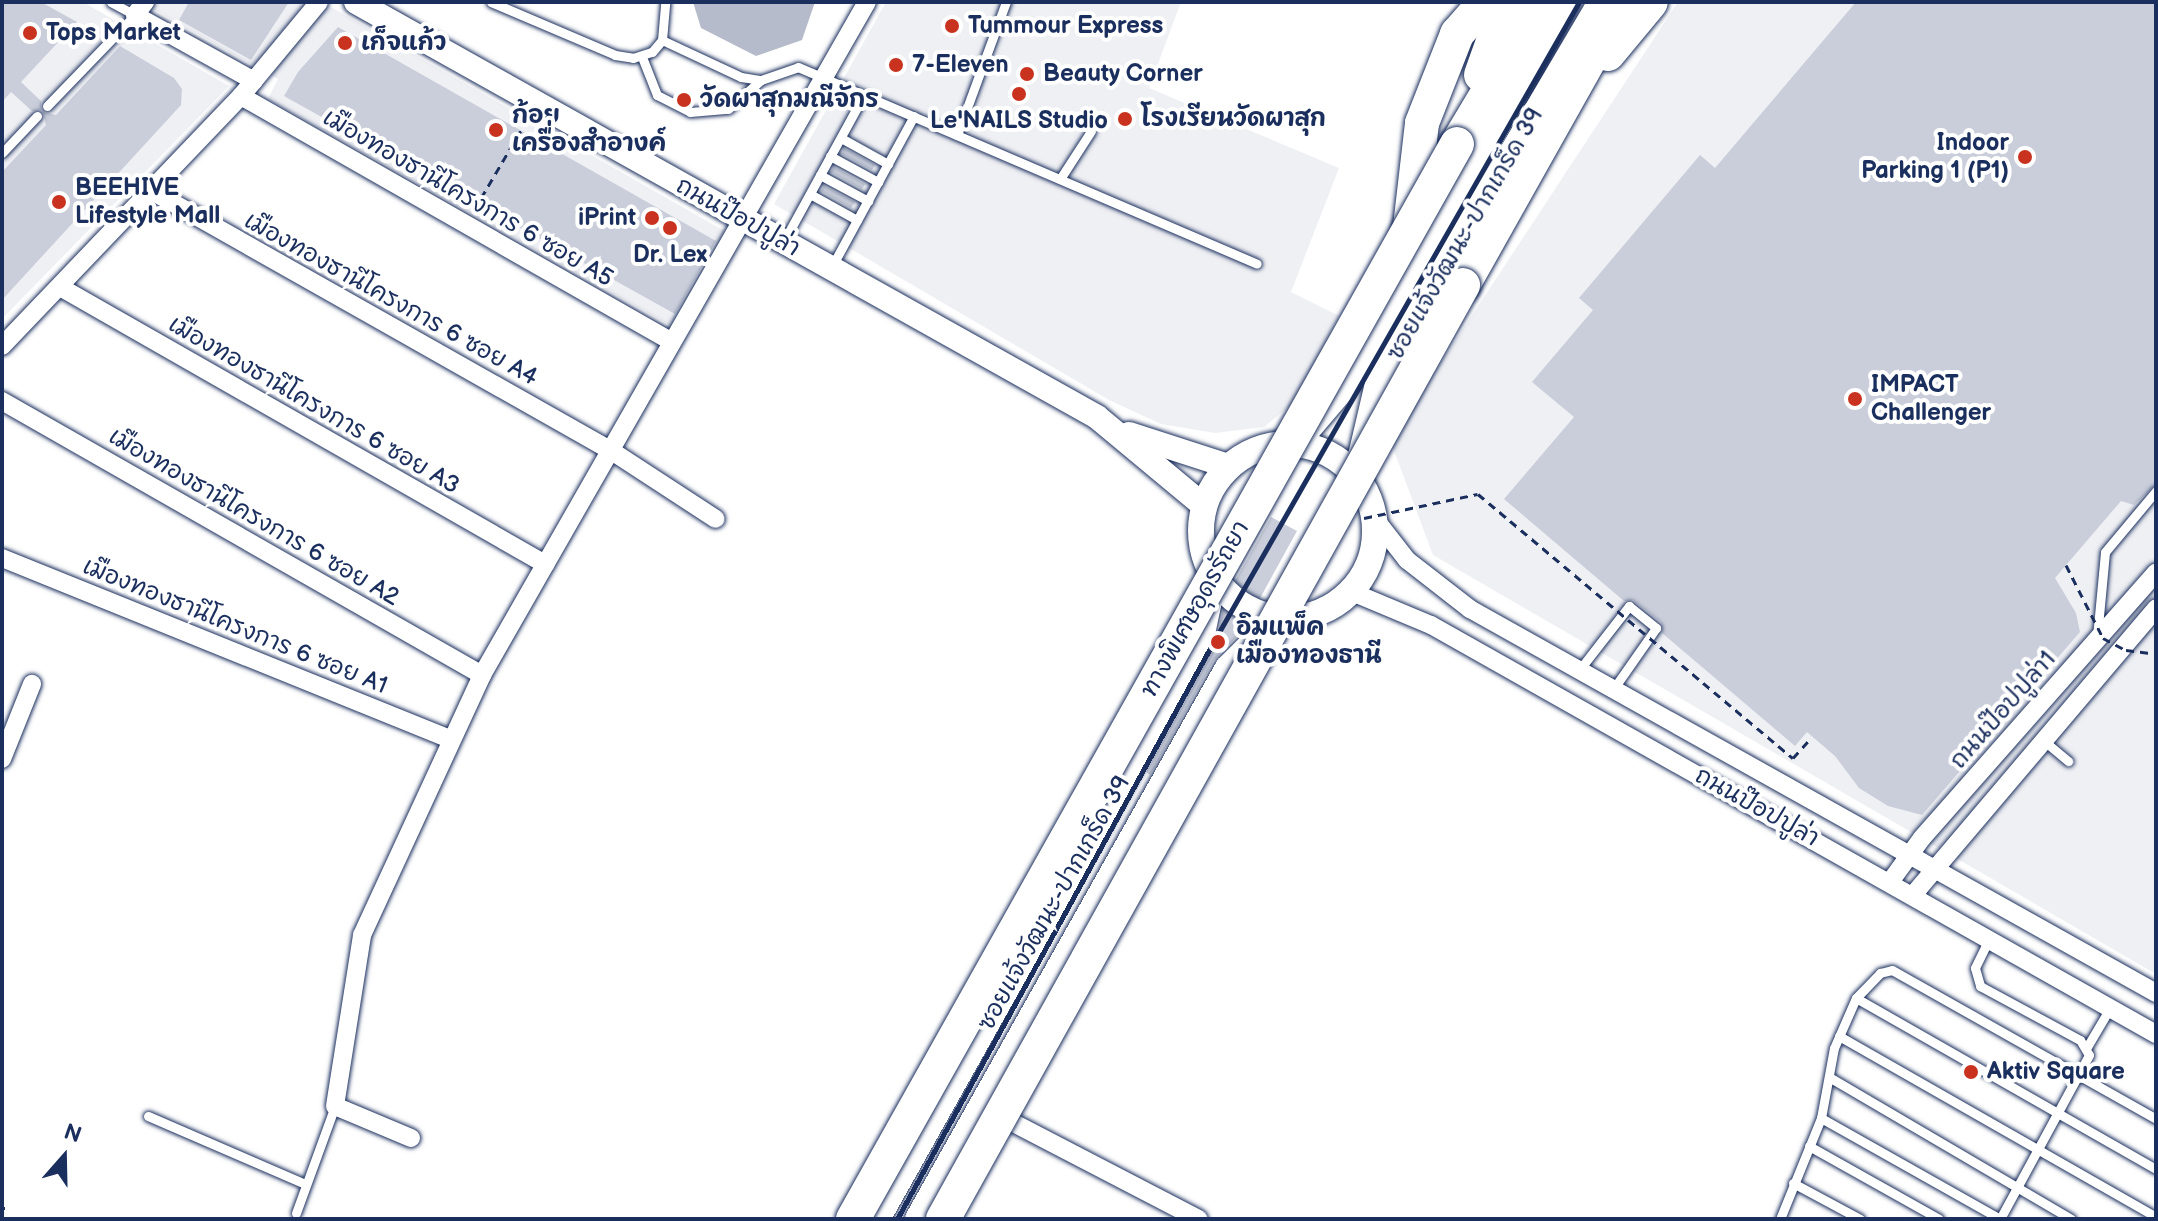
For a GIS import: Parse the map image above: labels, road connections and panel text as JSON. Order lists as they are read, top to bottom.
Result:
{
  "streets": {
    "highway": ["ทางพิเศษอุดรรัถยา"],
    "main road": ["ซอยแจ้งวัฒนะ-ปากเกร็ด 39"],
    "street": [
      "เมืองทองธานีโครงการ 6 ซอย A5",
      "ถนนป๊อปปูล่า",
      "เมืองทองธานีโครงการ 6 ซอย A4",
      "เมืองทองธานีโครงการ 6 ซอย A3",
      "เมืองทองธานีโครงการ 6 ซอย A2",
      "เมืองทองธานีโครงการ 6 ซอย A1",
      "ถนนป๊อปปูล่า1"
    ]
  },
  "crossings": [
    ["ถนนป๊อปปูล่า", "ซอยแจ้งวัฒนะ-ปากเกร็ด 39"],
    ["ถนนป๊อปปูล่า", "ถนนป๊อปปูล่า1"]
  ],
  "places": [
    "Tummour Express",
    "Tops Market",
    "เก็จแก้ว",
    "7-Eleven",
    "Beauty Corner",
    "Le'NAILS Studio",
    "วัดผาสุกมณีจักร",
    "โรงเรียนวัดผาสุก",
    "ก้อย เครื่องสำอางค์",
    "Indoor Parking 1 (P1)",
    "BEEHIVE Lifestyle Mall",
    "iPrint",
    "Dr. Lex",
    "IMPACT Challenger",
    "อิมแพ็ค เมืองทองธานี",
    "Aktiv Square"
  ],
  "north": "top"
}
